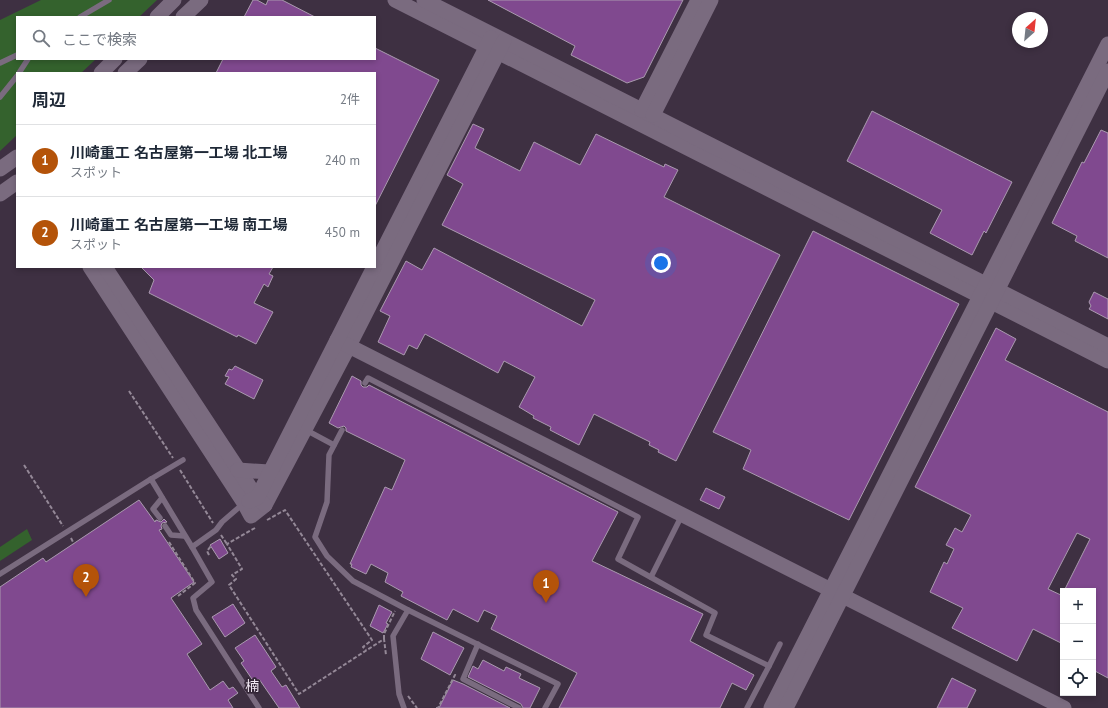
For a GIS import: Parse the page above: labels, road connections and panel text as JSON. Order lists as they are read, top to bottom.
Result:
{
  "districts": ["楠"],
  "north": "top right",
  "page": {
    "search": "ここで検索",
    "heading": ["周辺", "2件"],
    "list": [
      {
        "mark": "1",
        "name": "川崎重工 名古屋第一工場 北工場",
        "note": "スポット",
        "value": "240 m"
      },
      {
        "mark": "2",
        "name": "川崎重工 名古屋第一工場 南工場",
        "note": "スポット",
        "value": "450 m"
      }
    ],
    "pins": ["2", "1"],
    "map_buttons": ["+", "−"]
  }
}
